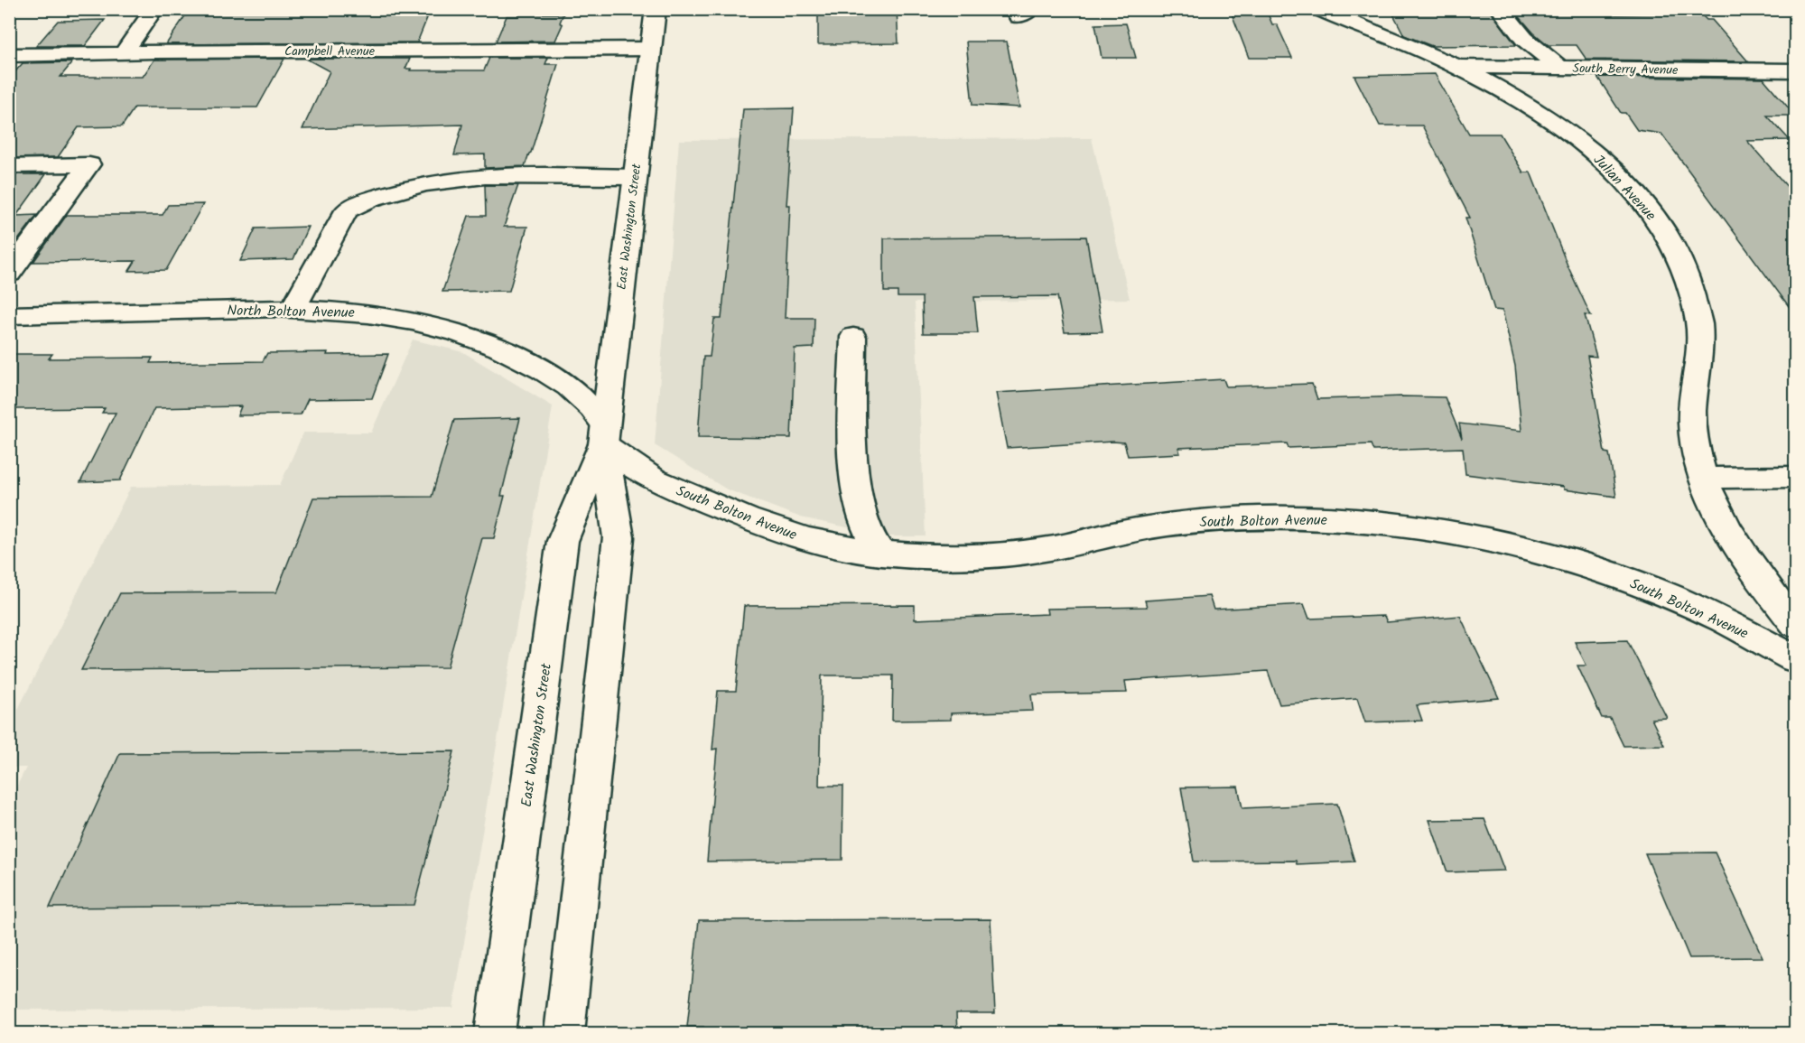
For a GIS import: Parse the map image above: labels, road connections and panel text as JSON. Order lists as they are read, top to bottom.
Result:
{
  "streets": {
    "street": [
      "Campbell Avenue",
      "South Berry Avenue",
      "Julian Avenue",
      "East Washington Street",
      "North Bolton Avenue",
      "South Bolton Avenue"
    ]
  },
  "crossings": [
    ["Campbell Avenue", "East Washington Street"],
    ["South Berry Avenue", "Julian Avenue"],
    ["East Washington Street", "North Bolton Avenue"],
    ["East Washington Street", "South Bolton Avenue"],
    ["North Bolton Avenue", "South Bolton Avenue"]
  ]
}
